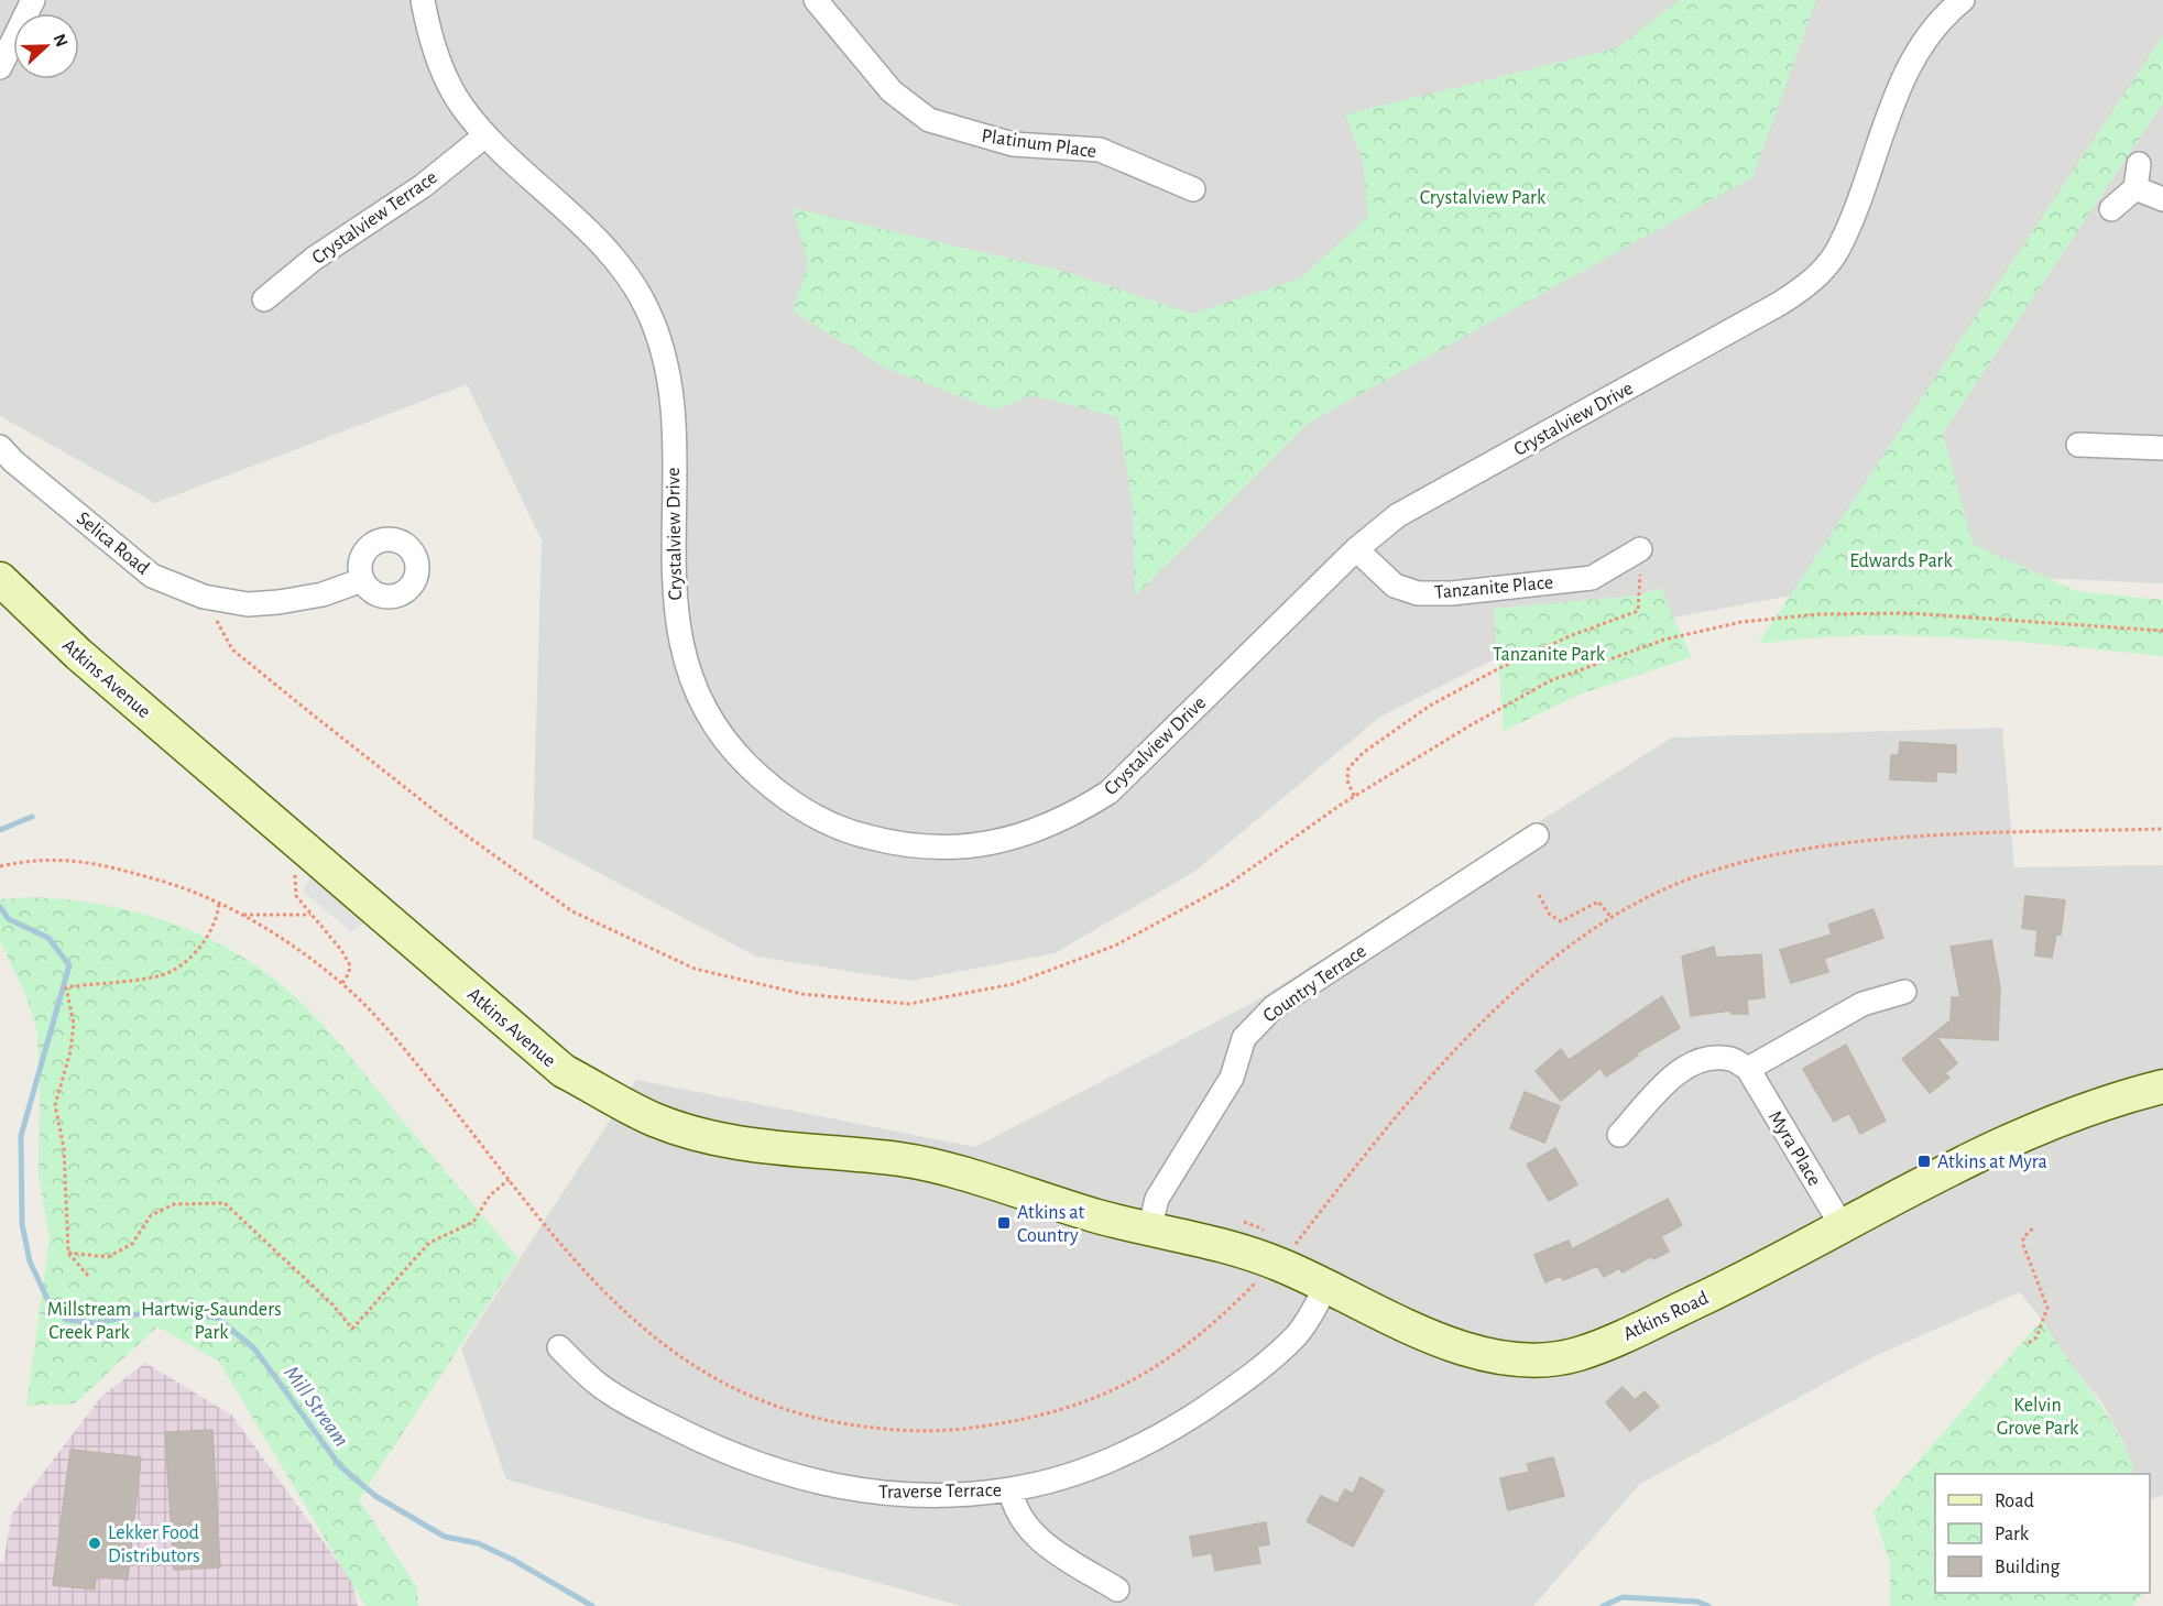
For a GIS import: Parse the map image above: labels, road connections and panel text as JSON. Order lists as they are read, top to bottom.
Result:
{
  "streets": {
    "street": [
      "Platinum Place",
      "Crystalview Terrace",
      "Crystalview Drive",
      "Selica Road",
      "Tanzanite Place",
      "Atkins Avenue",
      "Country Terrace",
      "Myra Place",
      "Atkins Road",
      "Traverse Terrace"
    ]
  },
  "crossings": [
    ["Crystalview Terrace", "Crystalview Drive"],
    ["Crystalview Drive", "Tanzanite Place"],
    ["Atkins Avenue", "Country Terrace"],
    ["Atkins Avenue", "Atkins Road"],
    ["Country Terrace", "Atkins Road"],
    ["Myra Place", "Atkins Road"],
    ["Atkins Road", "Traverse Terrace"]
  ],
  "water": ["Mill Stream"],
  "parks": [
    "Crystalview Park",
    "Edwards Park",
    "Tanzanite Park",
    "Millstream Creek Park",
    "Hartwig-Saunders Park",
    "Kelvin Grove Park"
  ],
  "places": {
    "transit": ["Atkins at Myra", "Atkins at Country"],
    "other": ["Lekker Food Distributors"]
  },
  "legend": ["Road", "Park", "Building"],
  "north": "right"
}
